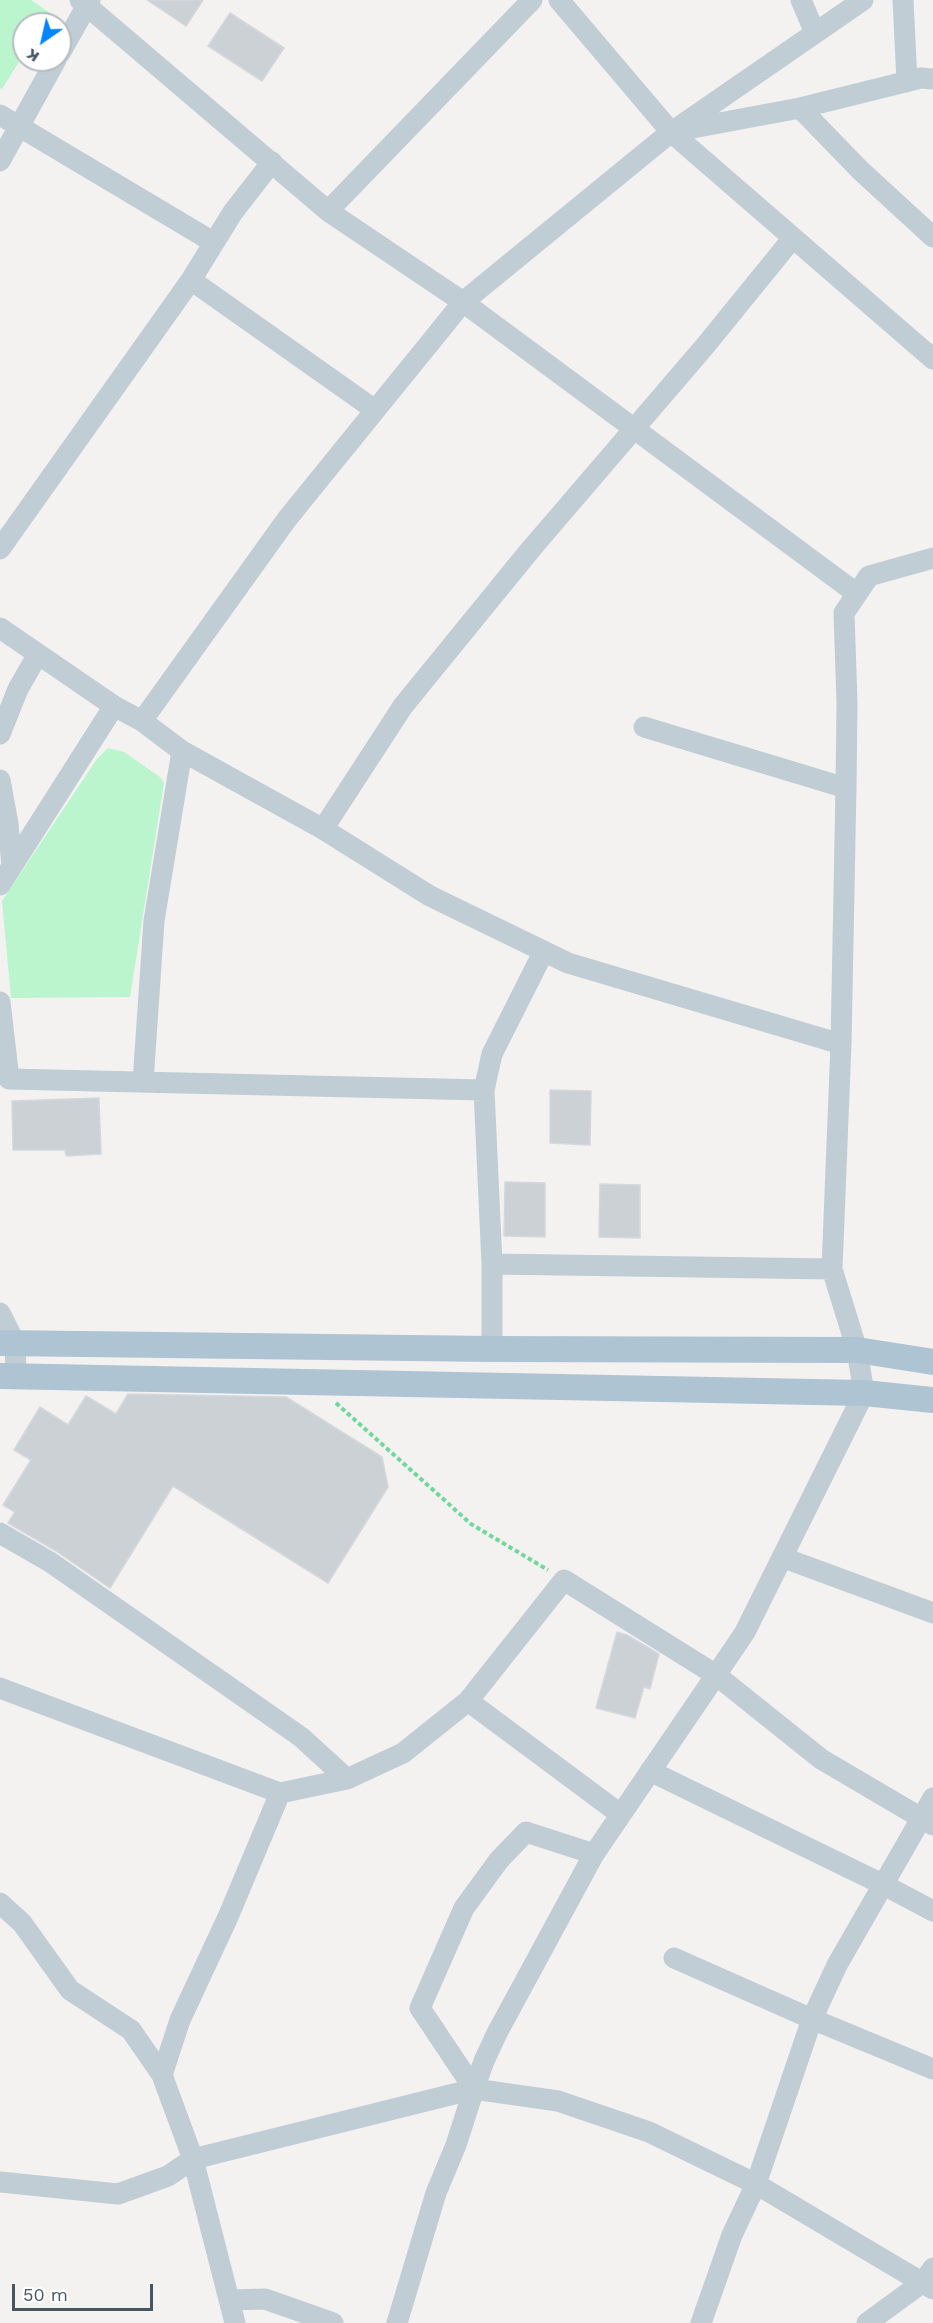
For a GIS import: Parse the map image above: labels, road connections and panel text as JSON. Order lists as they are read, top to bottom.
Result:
{
  "scale_bar": "50 m",
  "north": "bottom left"
}
